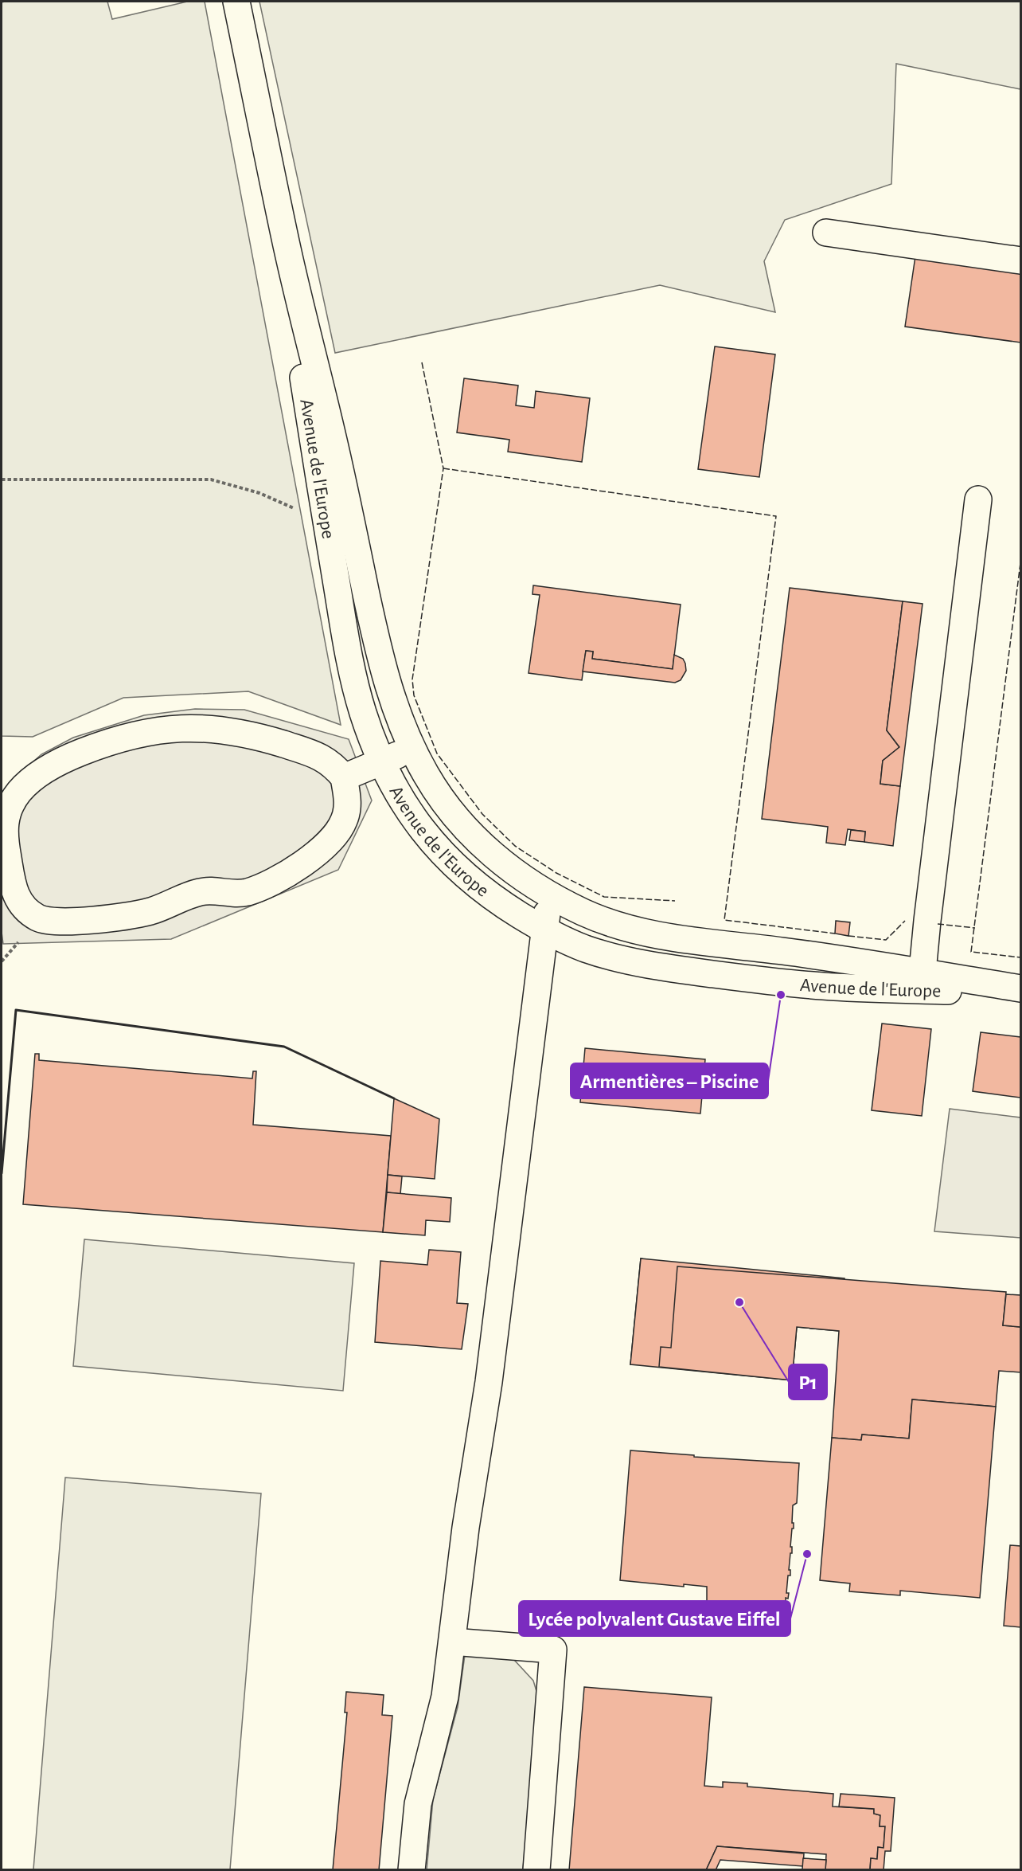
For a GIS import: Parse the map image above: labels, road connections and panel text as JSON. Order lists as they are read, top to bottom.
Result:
{
  "streets": {
    "street": ["Avenue de l'Europe"]
  },
  "places": ["Armentières – Piscine", "P1", "Lycée polyvalent Gustave Eiffel"]
}
